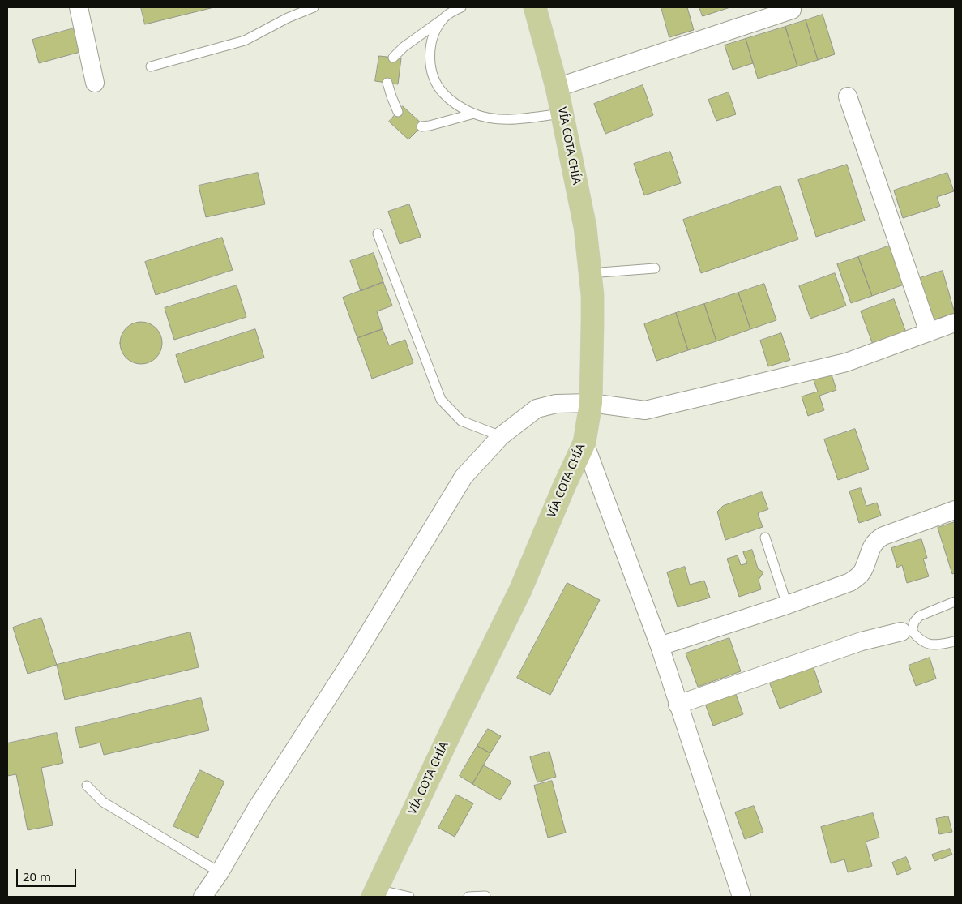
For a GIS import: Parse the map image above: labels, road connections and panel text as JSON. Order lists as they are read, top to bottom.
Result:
{
  "streets": {
    "main road": ["VÍA COTA CHÍA"]
  },
  "scale_bar": "20 m"
}
